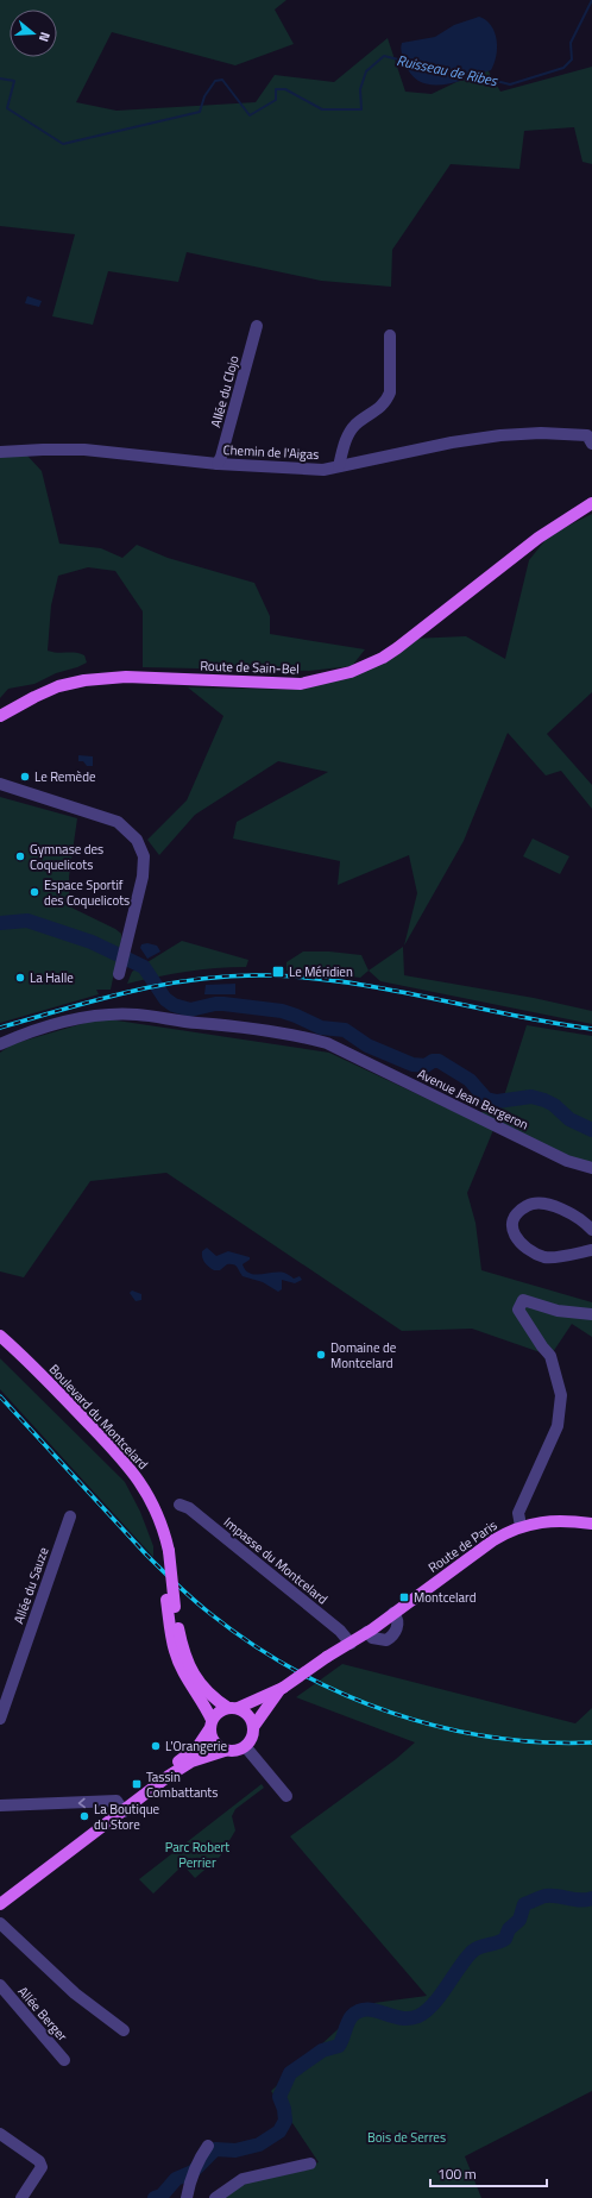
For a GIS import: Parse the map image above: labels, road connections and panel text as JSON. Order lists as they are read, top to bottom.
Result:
{
  "streets": {
    "main road": ["Route de Sain-Bel", "Boulevard du Montcelard", "Route de Paris"],
    "street": [
      "Allée du Clojo",
      "Chemin de l'Aigas",
      "Avenue Jean Bergeron",
      "Impasse du Montcelard",
      "Allée du Sauze",
      "Allée Berger"
    ]
  },
  "crossings": [
    ["Allée du Clojo", "Chemin de l'Aigas"],
    ["Boulevard du Montcelard", "Route de Paris"],
    ["Route de Paris", "Impasse du Montcelard"]
  ],
  "water": ["Ruisseau de Ribes"],
  "parks": ["Parc Robert Perrier", "Bois de Serres"],
  "places": {
    "other": [
      "Le Remède",
      "Gymnase des Coquelicots",
      "Espace Sportif des Coquelicots",
      "La Halle",
      "Domaine de Montcelard",
      "L'Orangerie",
      "La Boutique du Store"
    ],
    "transit": ["Le Méridien", "Montcelard", "Tassin Combattants"]
  },
  "scale_bar": "100 m",
  "north": "right"
}
